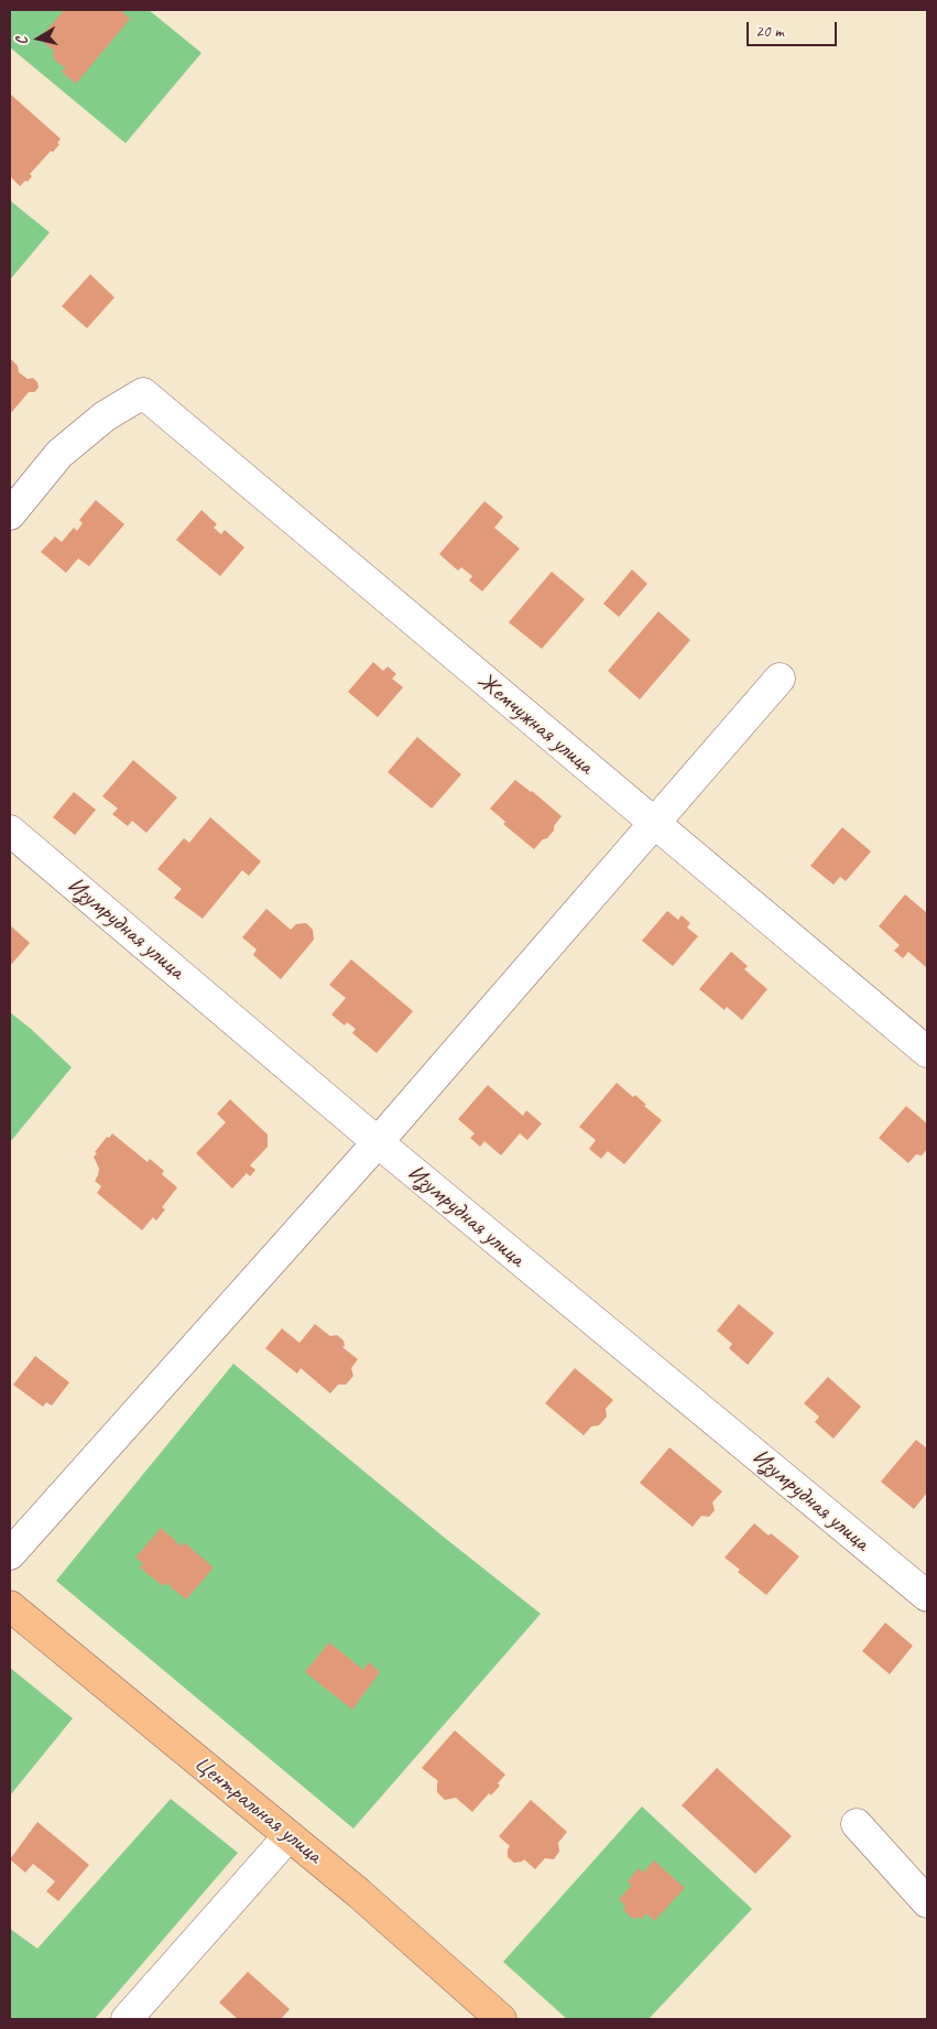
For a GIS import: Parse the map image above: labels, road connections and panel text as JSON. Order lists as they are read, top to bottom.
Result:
{
  "streets": {
    "main road": ["Центральная улица"],
    "street": ["Жемчужная улица", "Изумрудная улица"]
  },
  "scale_bar": "20 m",
  "north": "left"
}
